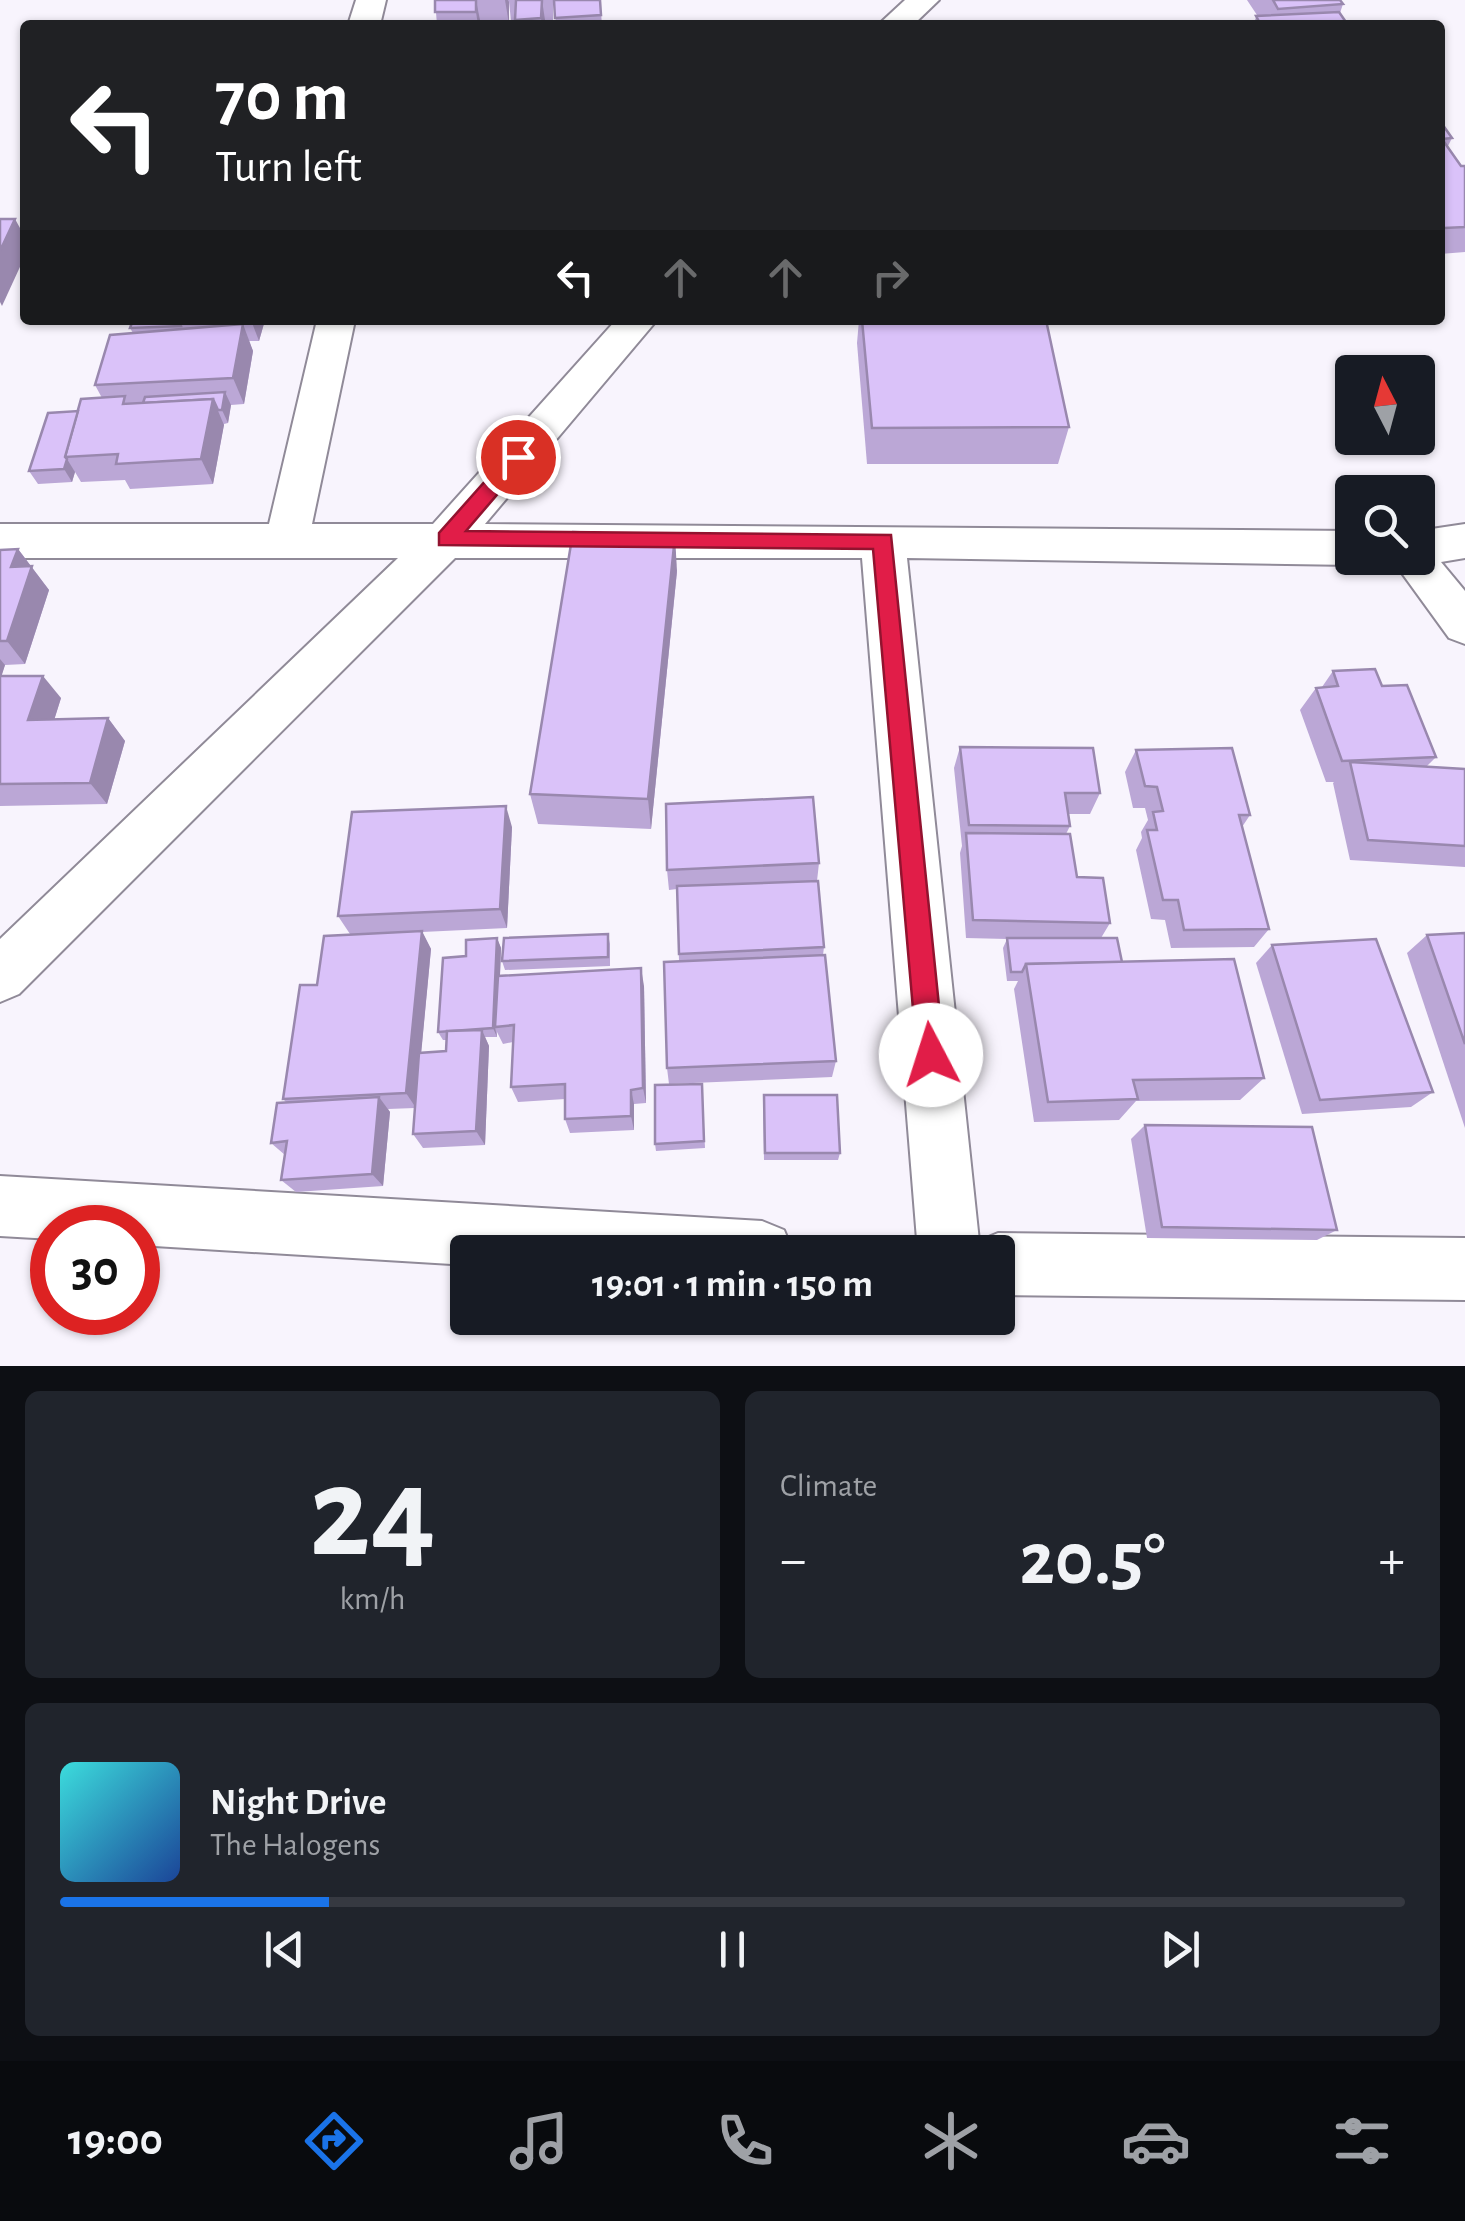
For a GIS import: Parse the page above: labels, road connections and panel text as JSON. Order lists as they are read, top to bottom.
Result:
{
  "north": "top",
  "page": {
    "turn": ["70 m", "Turn left"],
    "limit": "30",
    "trip": "19:01 · 1 min · 150 m",
    "tile": [
      ["24", "km/h"],
      "Climate"
    ],
    "heat": ["−", "20.5°", "+"],
    "song": ["Night Drive", "The Halogens"],
    "tabs": "19:00"
  }
}
